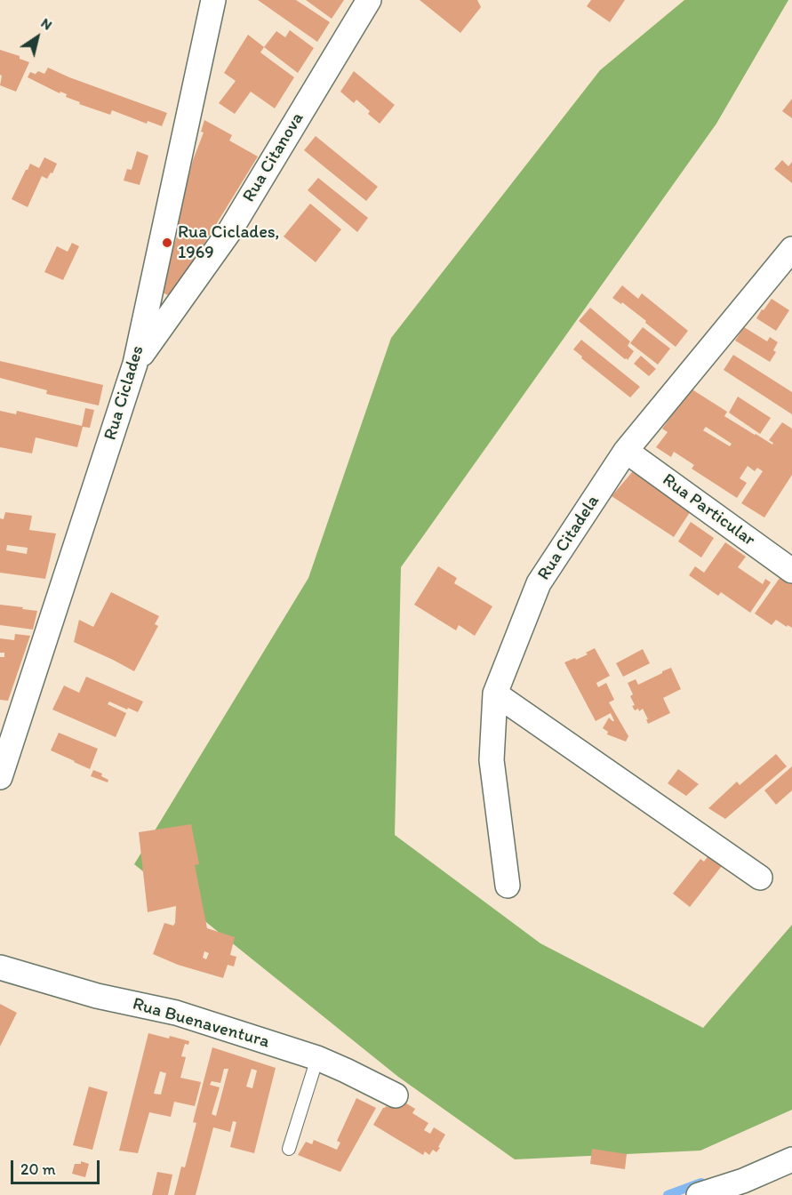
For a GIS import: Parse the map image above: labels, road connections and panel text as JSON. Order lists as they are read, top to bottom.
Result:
{
  "streets": {
    "street": [
      "Rua Citanova",
      "Rua Ciclades",
      "Rua Particular",
      "Rua Citadela",
      "Rua Buenaventura"
    ]
  },
  "crossings": [
    ["Rua Citanova", "Rua Ciclades"],
    ["Rua Particular", "Rua Citadela"]
  ],
  "places": ["Rua Ciclades, 1969"],
  "scale_bar": "20 m",
  "north": "top right"
}
